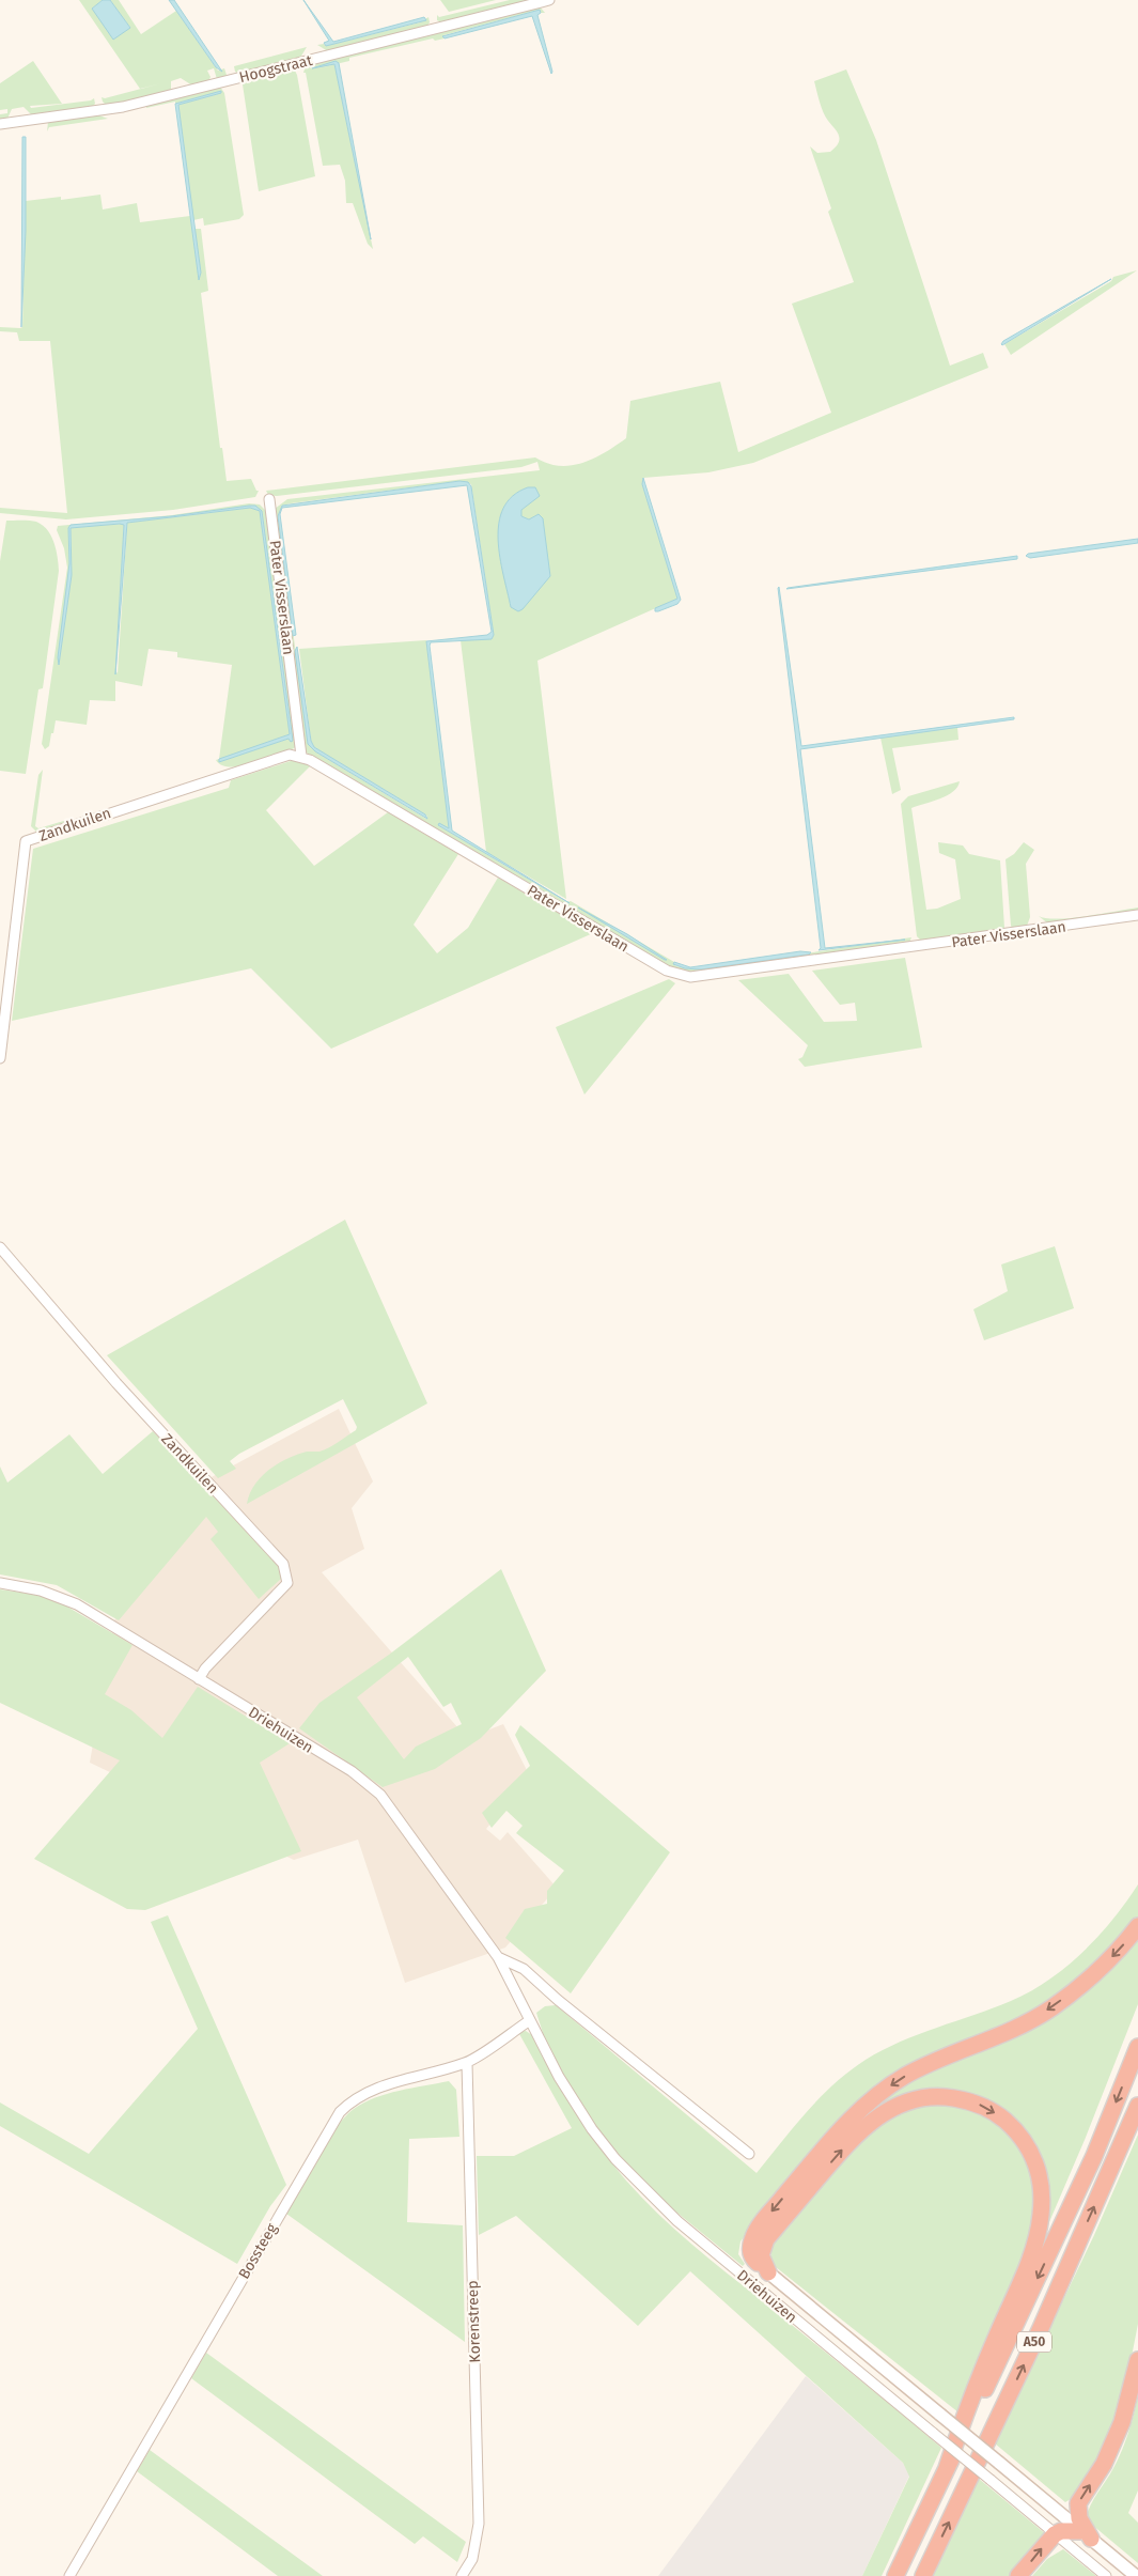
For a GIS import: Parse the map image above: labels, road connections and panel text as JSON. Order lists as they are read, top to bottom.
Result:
{
  "streets": {
    "highway": ["A50"],
    "main road": ["Driehuizen"],
    "street": [
      "Hoogstraat",
      "Pater Visserslaan",
      "Zandkuilen",
      "Bossteeg",
      "Korenstreep"
    ]
  },
  "crossings": [
    ["Pater Visserslaan", "Zandkuilen"],
    ["Zandkuilen", "Driehuizen"],
    ["Driehuizen", "Bossteeg"],
    ["Driehuizen", "A50"],
    ["Bossteeg", "Korenstreep"]
  ]
}
